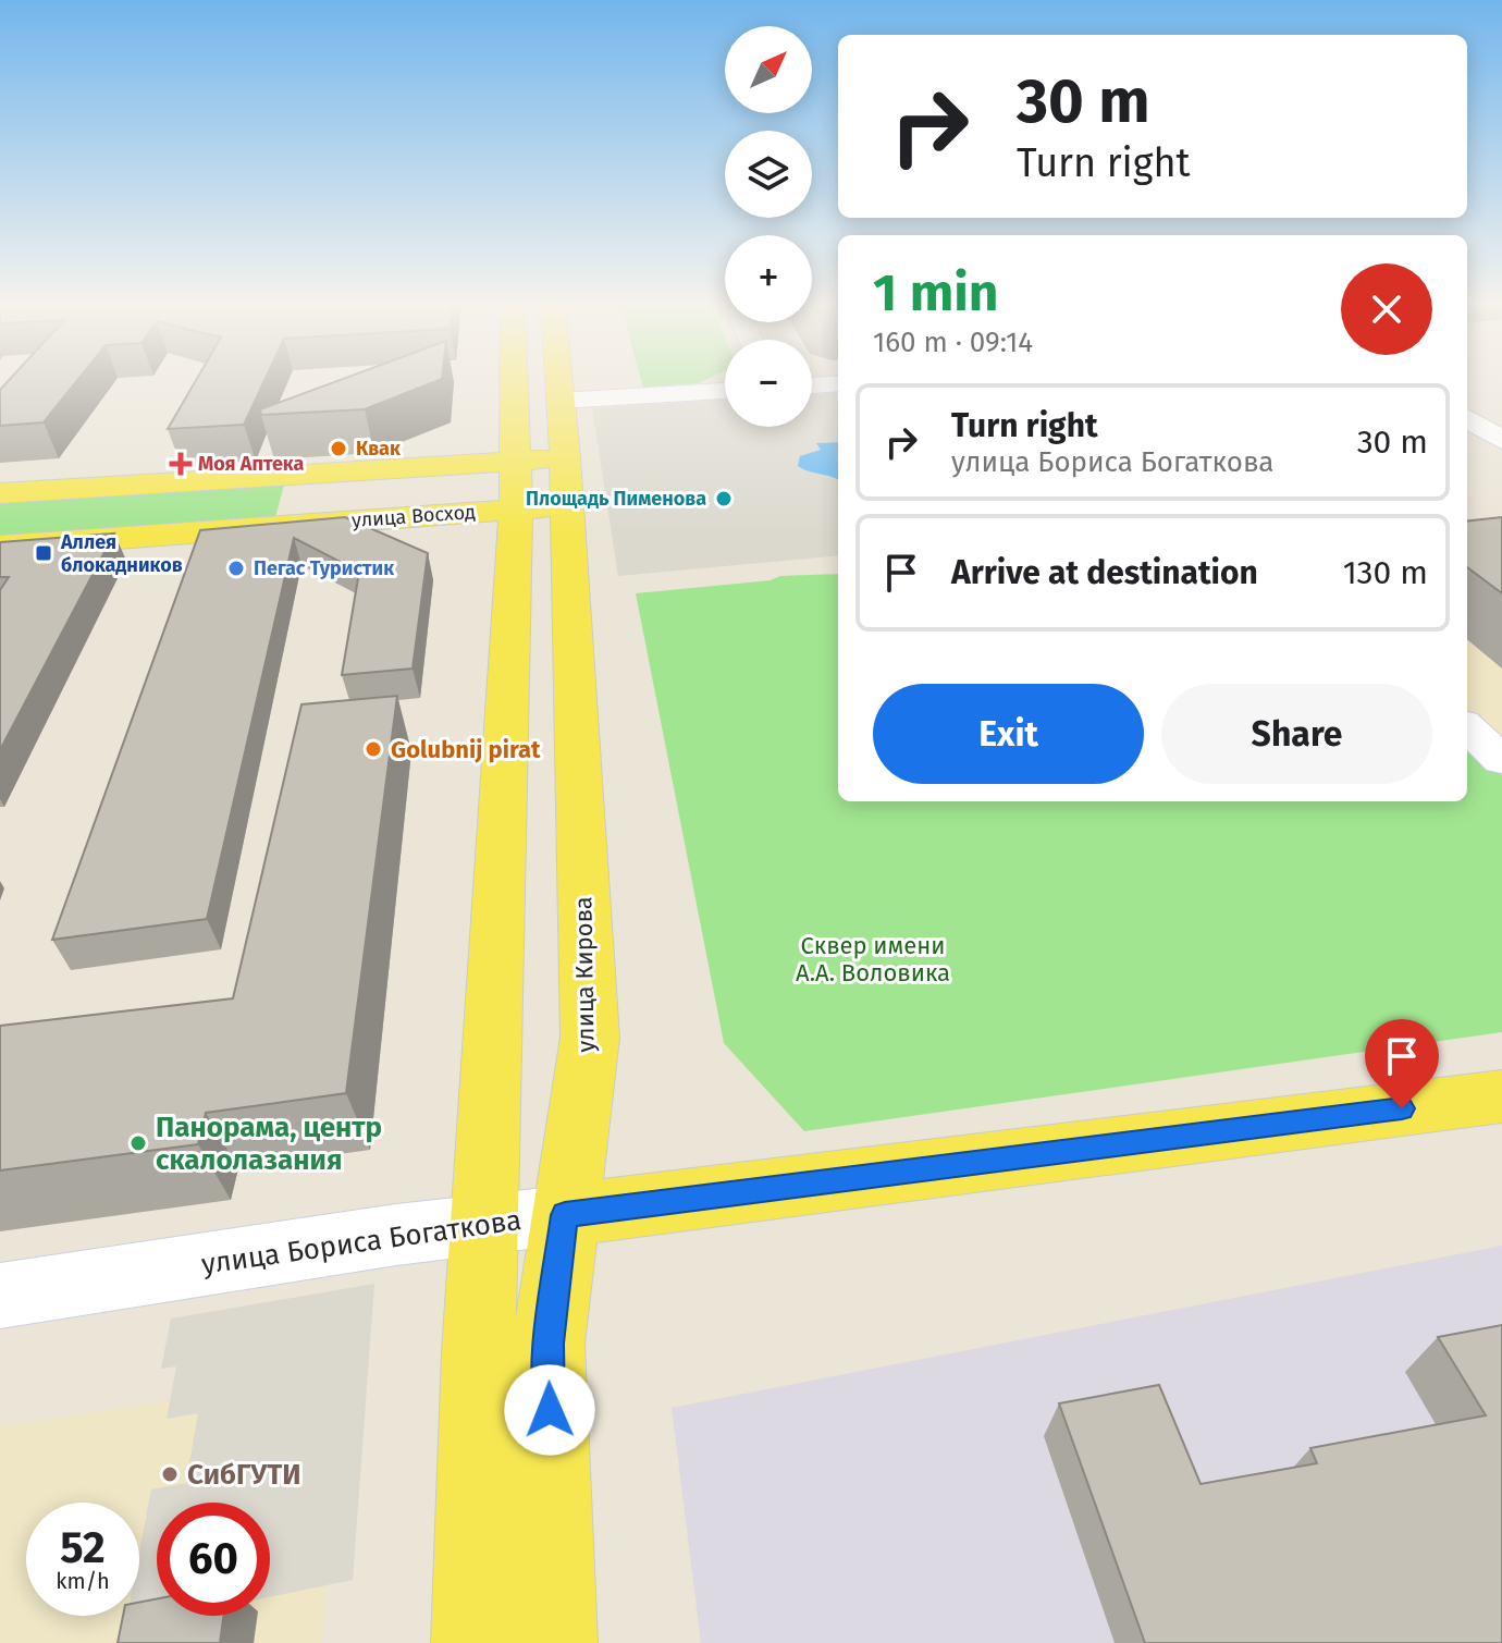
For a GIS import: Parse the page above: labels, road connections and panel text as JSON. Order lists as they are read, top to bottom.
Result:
{
  "streets": {
    "main road": ["улица Восход", "улица Кирова", "улица Бориса Богаткова"]
  },
  "crossings": [
    ["улица Восход", "улица Кирова"],
    ["улица Кирова", "улица Бориса Богаткова"]
  ],
  "parks": ["Cквер имени А.А. Воловика"],
  "places": {
    "other": [
      "Квак",
      "Площадь Пименова",
      "Пегас Туристик",
      "Golubnij pirat",
      "Панорама, центр скалолазания",
      "СибГУТИ"
    ],
    "health": ["Моя Аптека"],
    "transit": ["Аллея блокадников"]
  },
  "north": "top right",
  "page": {
    "map_buttons": ["+", "−"],
    "turn": ["30 m", "Turn right"],
    "heading": ["1 min", "160 m · 09:14"],
    "list": [
      {
        "name": "Turn right",
        "note": "улица Бориса Богаткова",
        "value": "30 m"
      },
      {
        "name": "Arrive at destination",
        "value": "130 m"
      }
    ],
    "buttons": ["Exit", "Share"],
    "speed": "52 km/h",
    "limit": "60"
  }
}
